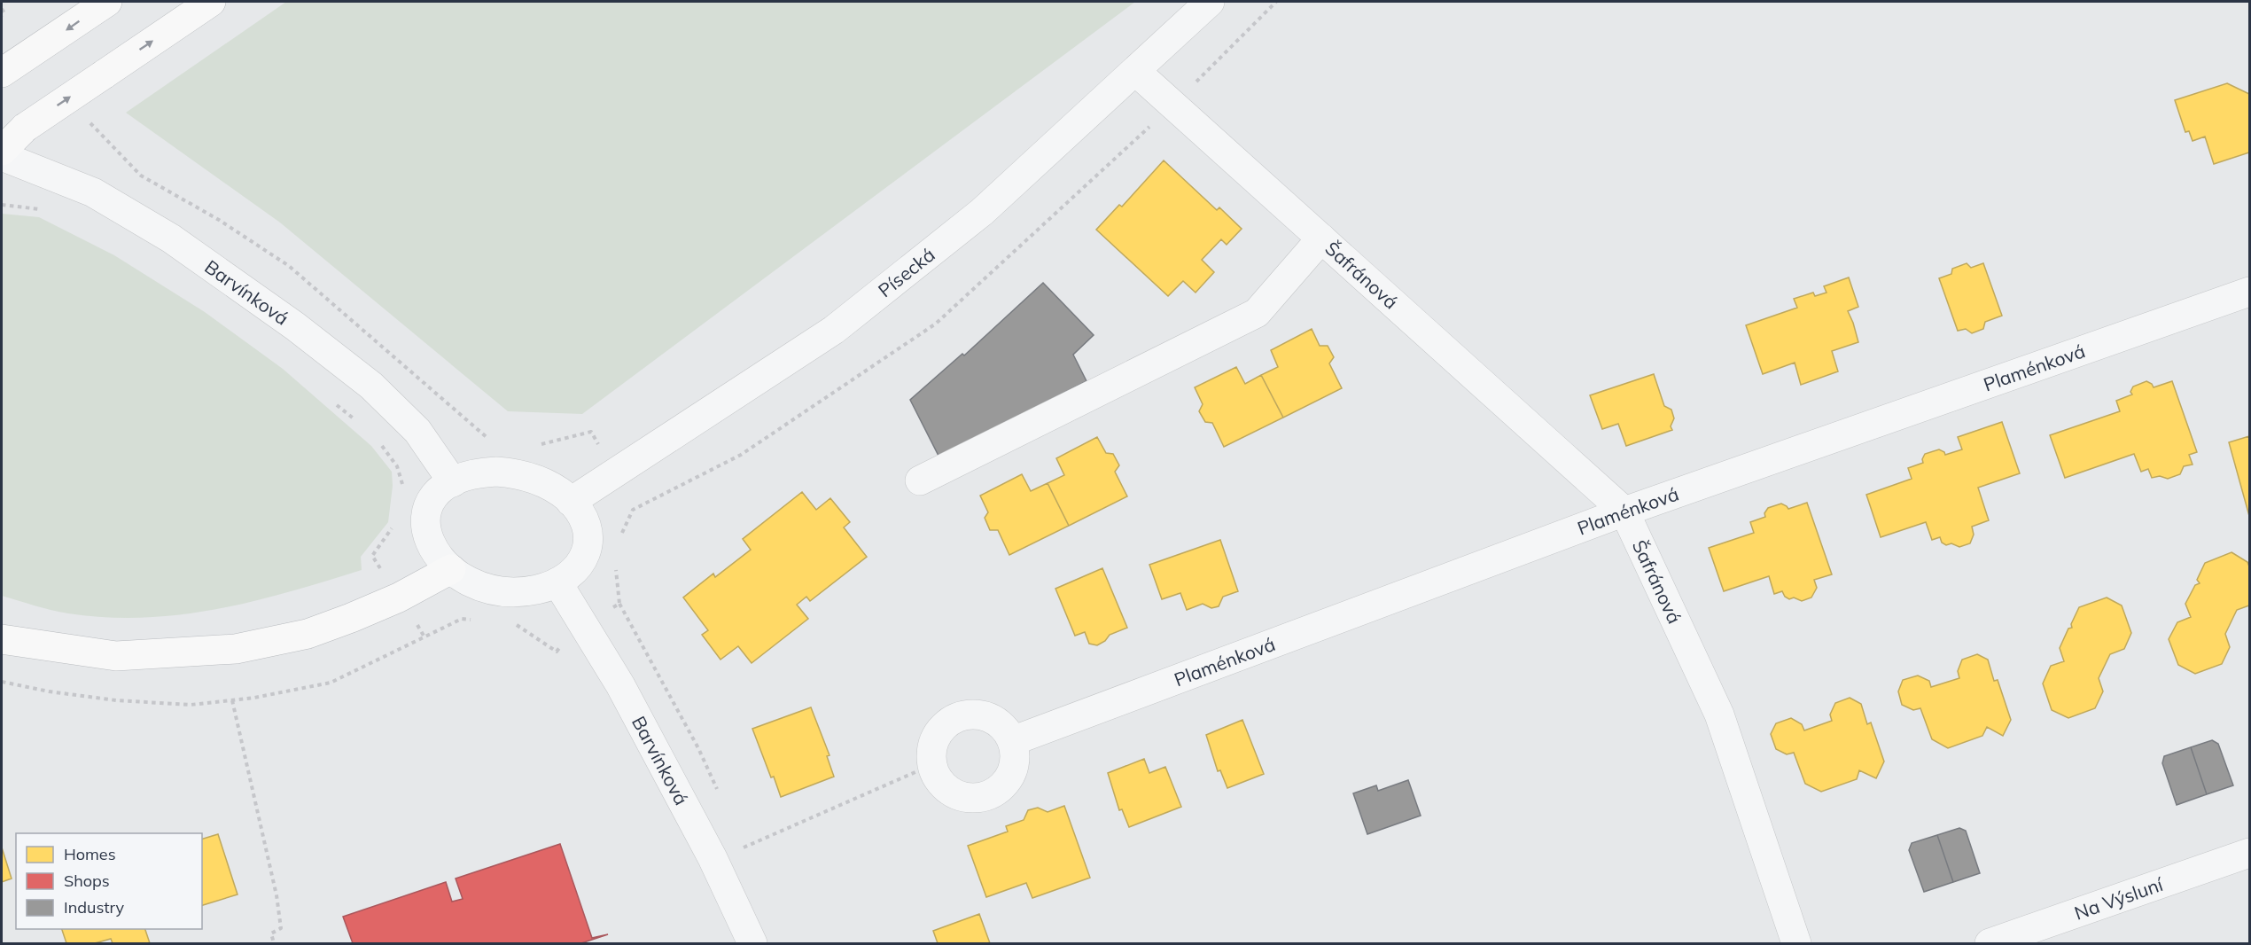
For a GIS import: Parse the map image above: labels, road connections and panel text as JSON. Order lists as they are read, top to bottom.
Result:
{
  "streets": {
    "street": [
      "Písecká",
      "Šafránová",
      "Barvínková",
      "Plaménková",
      "Na Výsluní"
    ]
  },
  "crossings": [
    ["Písecká", "Šafránová"],
    ["Písecká", "Barvínková"],
    ["Šafránová", "Plaménková"]
  ],
  "legend": ["Homes", "Shops", "Industry"]
}
